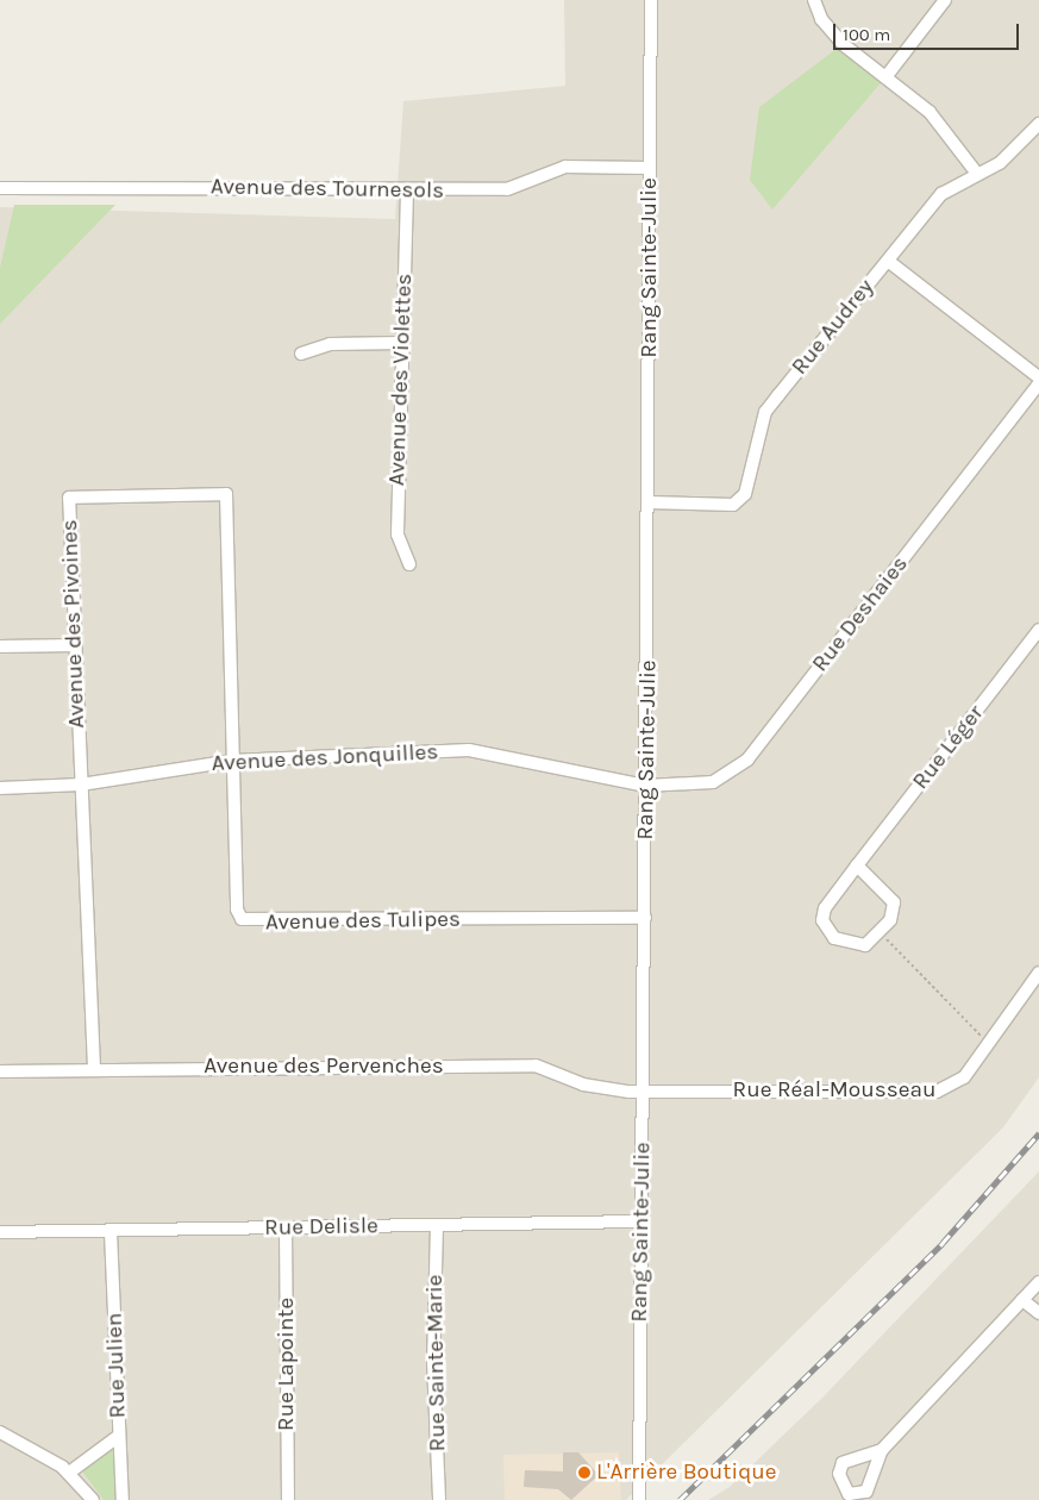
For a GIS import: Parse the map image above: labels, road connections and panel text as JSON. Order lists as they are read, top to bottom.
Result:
{
  "streets": {
    "street": [
      "Avenue des Tournesols",
      "Rang Sainte-Julie",
      "Rue Audrey",
      "Avenue des Violettes",
      "Rue Deshaies",
      "Avenue des Pivoines",
      "Rue Léger",
      "Avenue des Jonquilles",
      "Avenue des Tulipes",
      "Avenue des Pervenches",
      "Rue Réal-Mousseau",
      "Rue Delisle",
      "Rue Sainte-Marie",
      "Rue Lapointe",
      "Rue Julien"
    ]
  },
  "crossings": [
    ["Avenue des Tournesols", "Rang Sainte-Julie"],
    ["Avenue des Tournesols", "Avenue des Violettes"],
    ["Rang Sainte-Julie", "Rue Audrey"],
    ["Rang Sainte-Julie", "Rue Deshaies"],
    ["Rang Sainte-Julie", "Avenue des Jonquilles"],
    ["Rang Sainte-Julie", "Avenue des Tulipes"],
    ["Rang Sainte-Julie", "Avenue des Pervenches"],
    ["Rang Sainte-Julie", "Rue Réal-Mousseau"],
    ["Rang Sainte-Julie", "Rue Delisle"],
    ["Rue Deshaies", "Avenue des Jonquilles"],
    ["Avenue des Pivoines", "Avenue des Jonquilles"],
    ["Avenue des Pivoines", "Avenue des Tulipes"],
    ["Avenue des Pivoines", "Avenue des Pervenches"],
    ["Avenue des Jonquilles", "Avenue des Tulipes"],
    ["Avenue des Pervenches", "Rue Réal-Mousseau"],
    ["Rue Delisle", "Rue Sainte-Marie"],
    ["Rue Delisle", "Rue Lapointe"],
    ["Rue Delisle", "Rue Julien"]
  ],
  "places": ["L'Arrière Boutique"],
  "scale_bar": "100 m"
}
